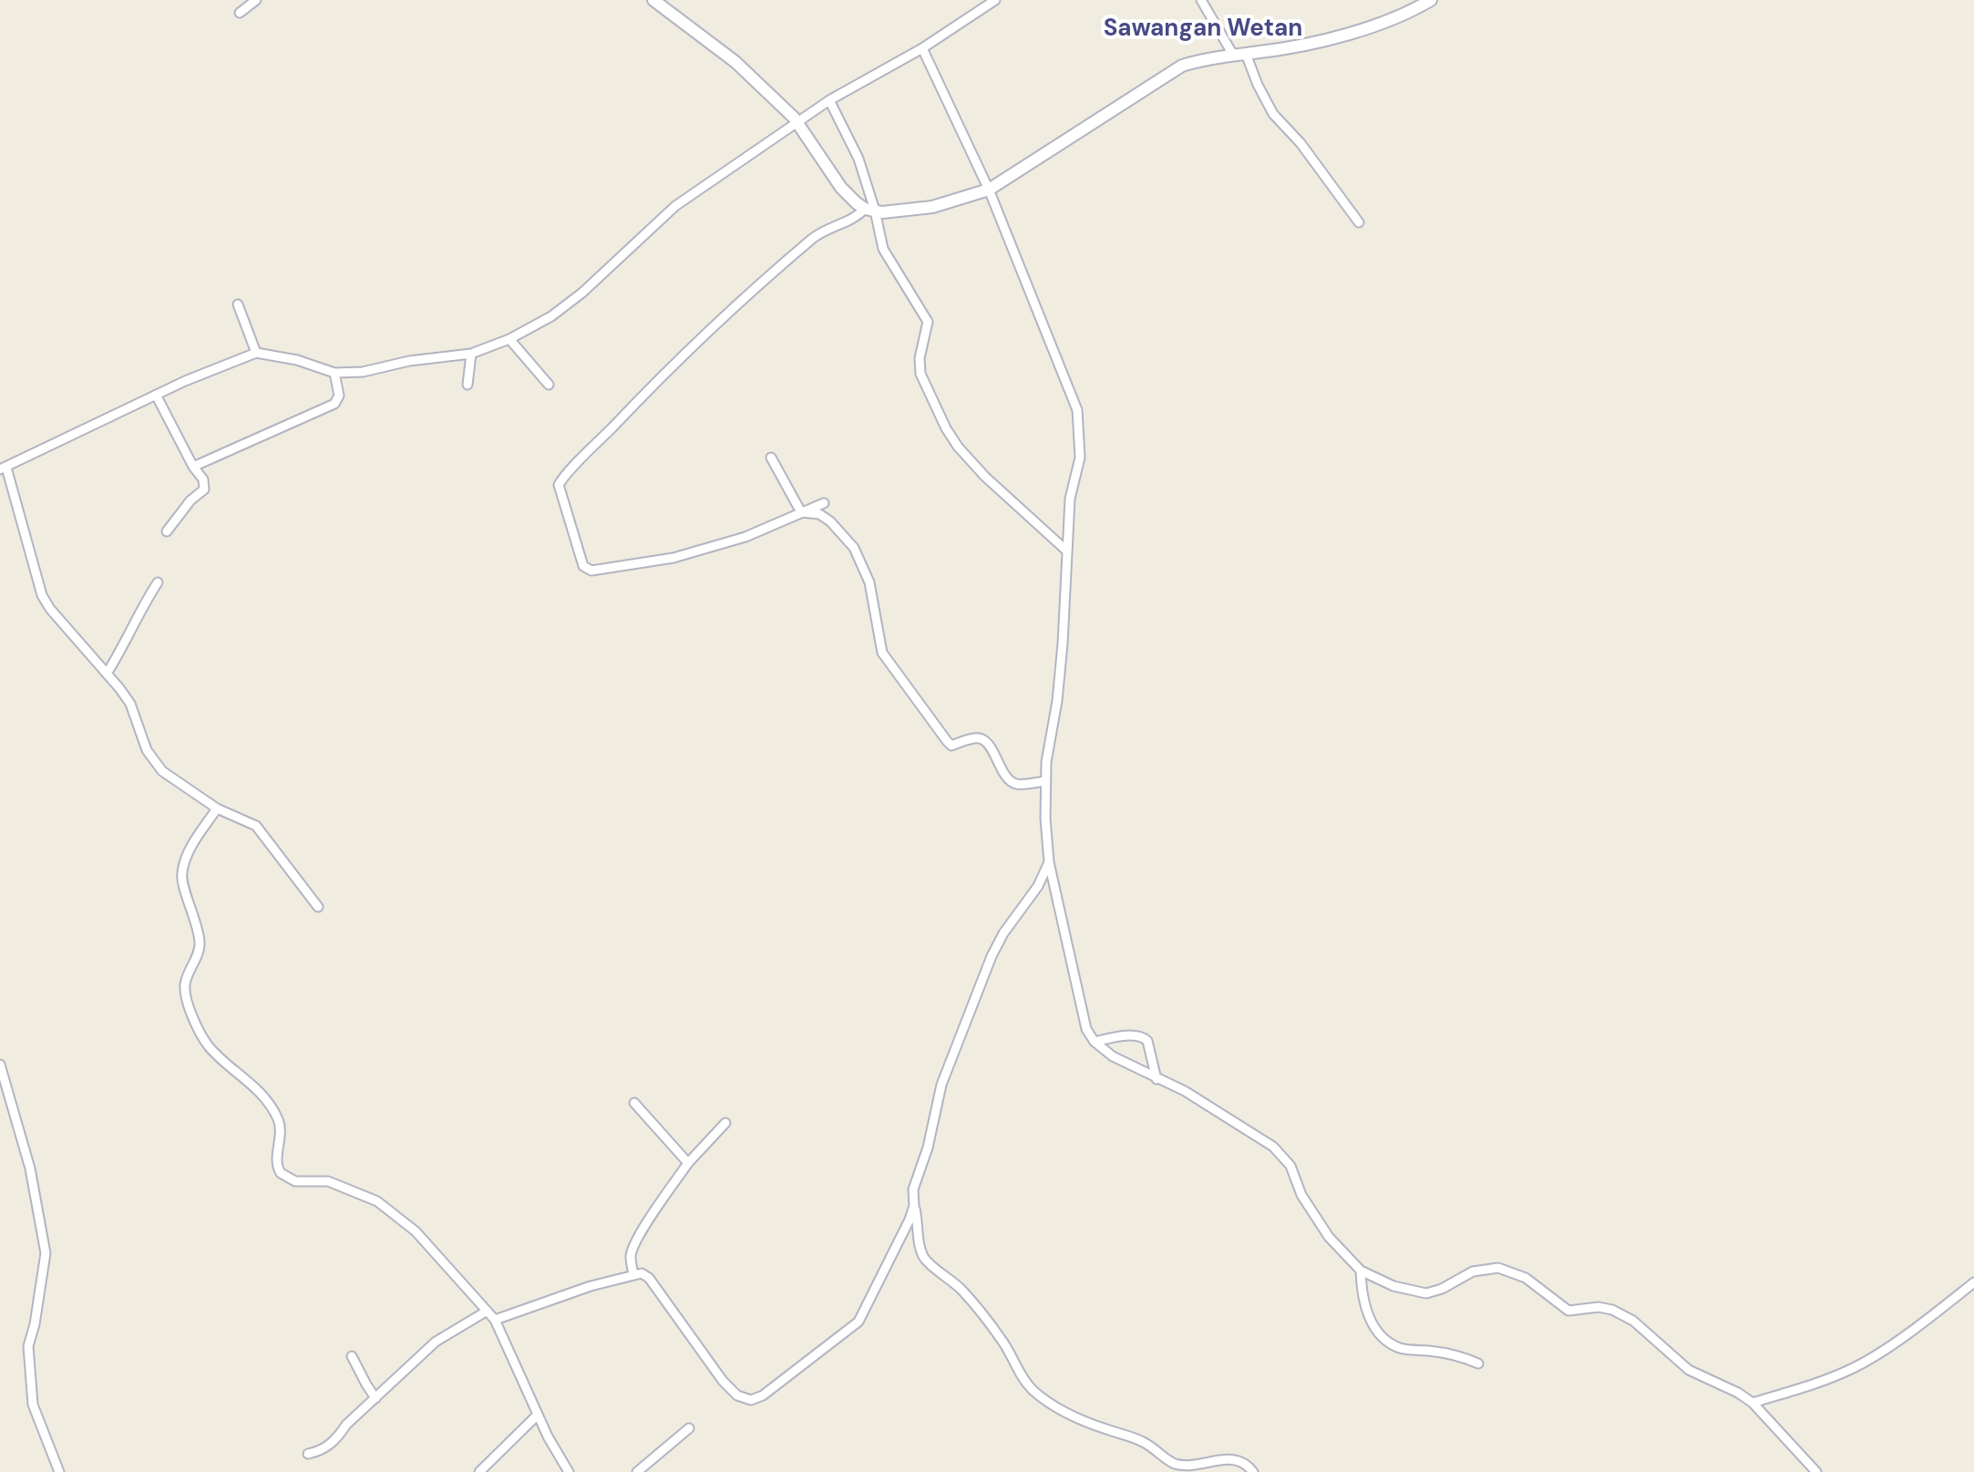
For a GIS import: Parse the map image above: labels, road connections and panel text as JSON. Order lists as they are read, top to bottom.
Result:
{
  "districts": ["Sawangan Wetan"]
}
